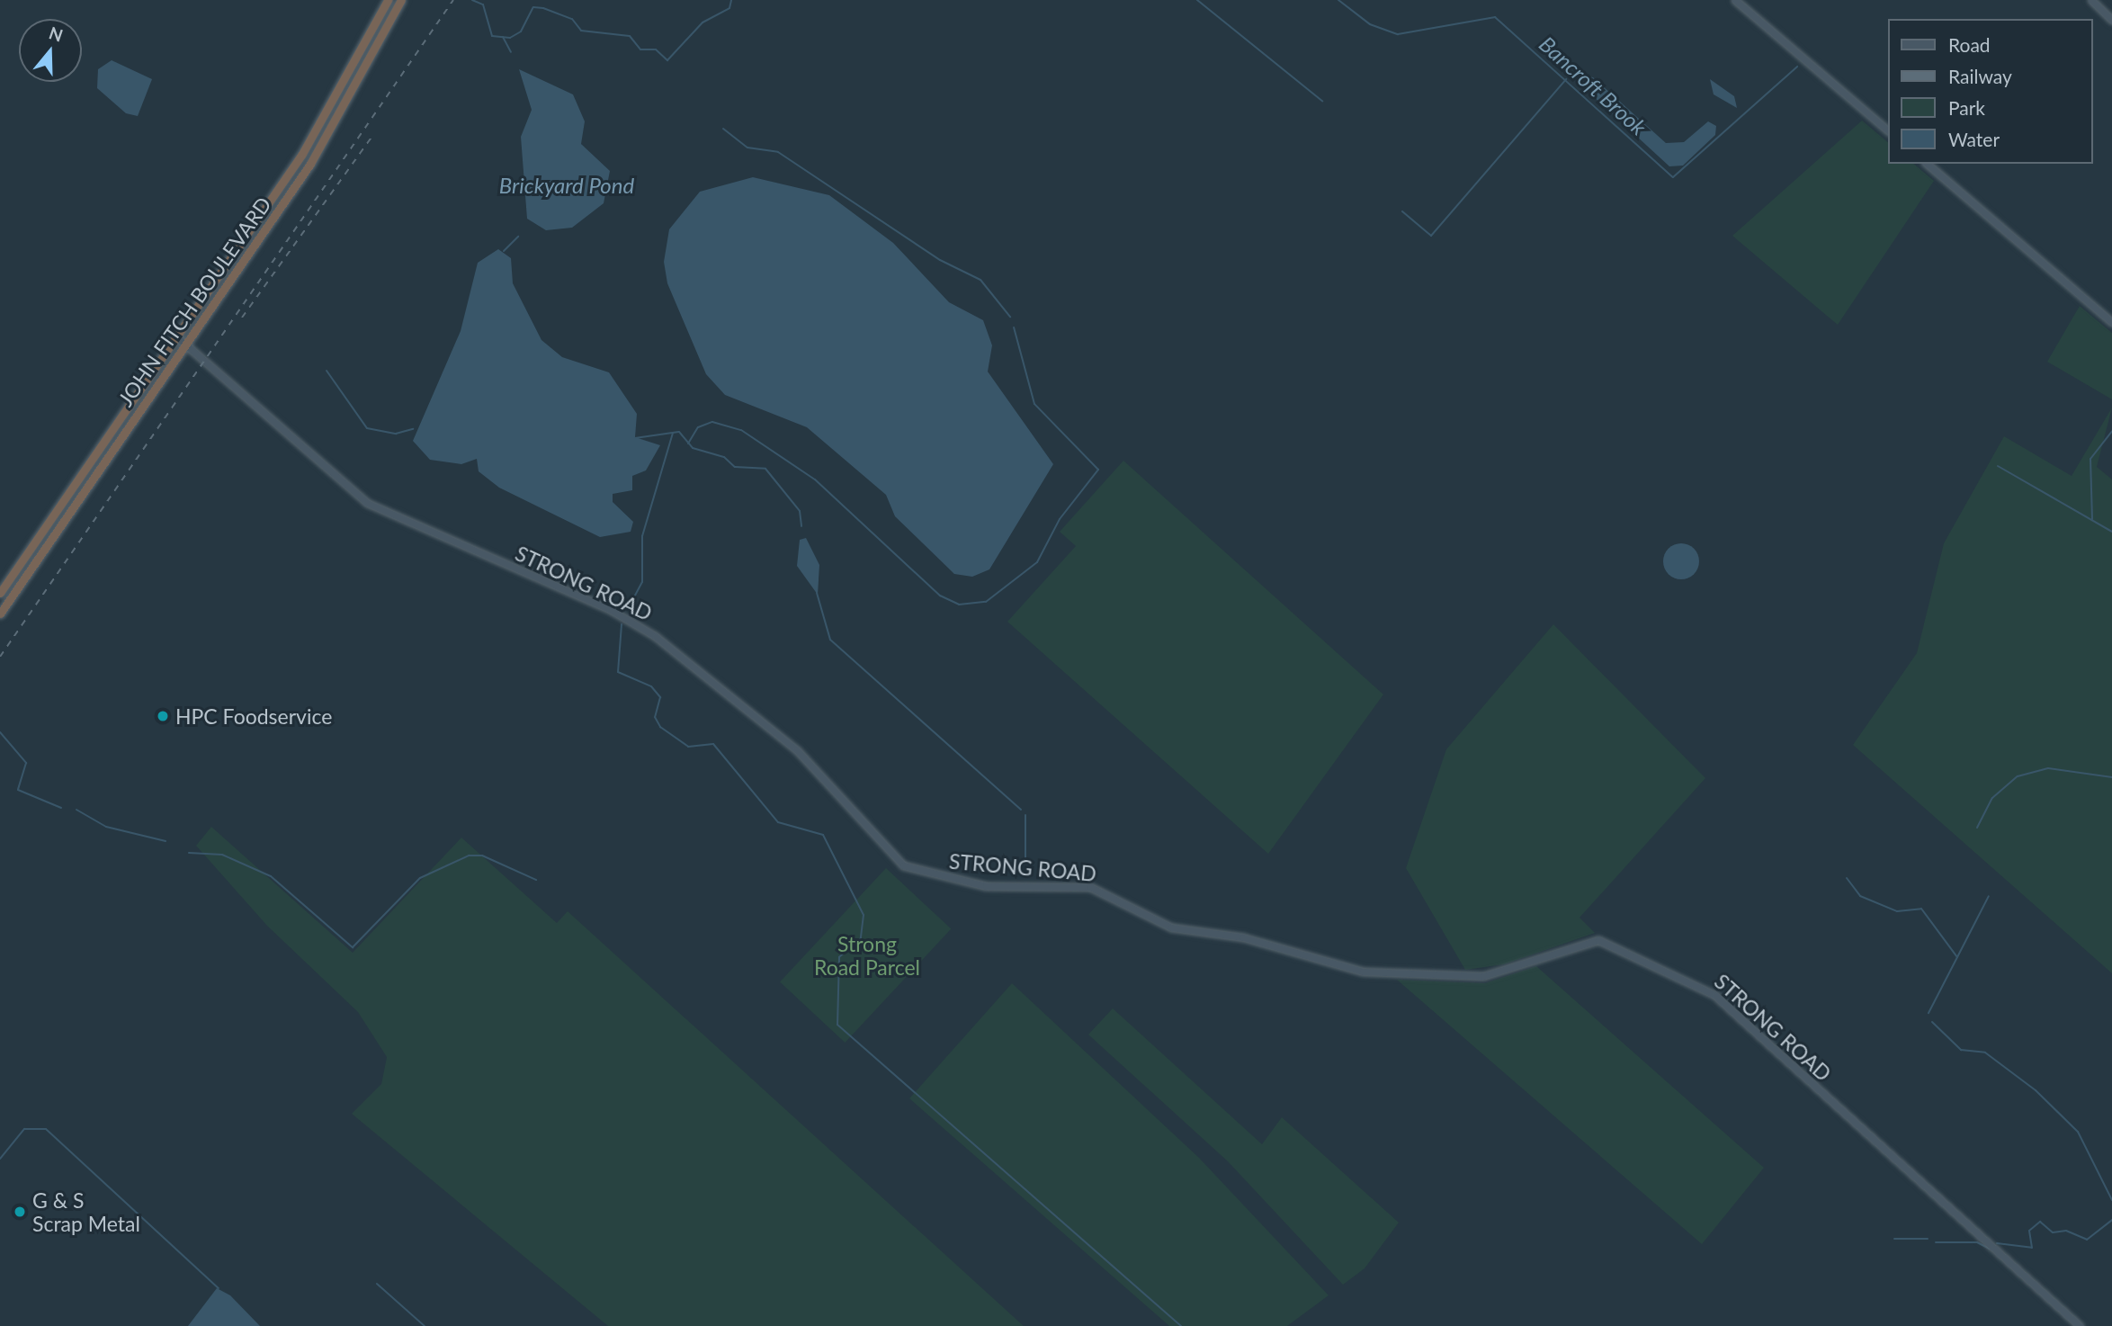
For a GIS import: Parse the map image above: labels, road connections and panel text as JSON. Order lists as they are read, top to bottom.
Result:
{
  "streets": {
    "highway": ["JOHN FITCH BOULEVARD"],
    "street": ["STRONG ROAD"]
  },
  "crossings": [
    ["JOHN FITCH BOULEVARD", "STRONG ROAD"]
  ],
  "water": ["Bancroft Brook", "Brickyard Pond"],
  "parks": ["Strong Road Parcel"],
  "places": ["HPC Foodservice", "G & S Scrap Metal"],
  "legend": [
    "Road",
    "Railway",
    "Park",
    "Water"
  ],
  "north": "top"
}
